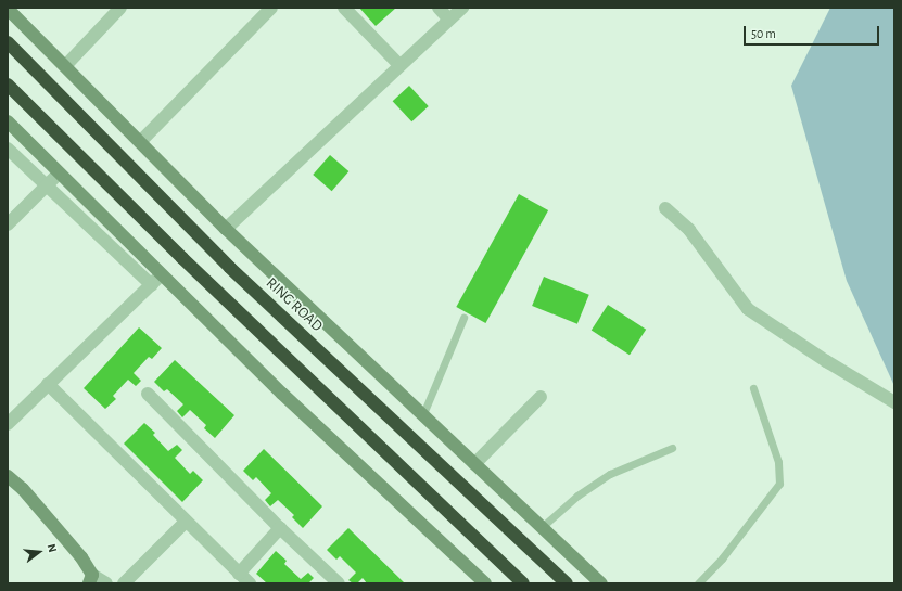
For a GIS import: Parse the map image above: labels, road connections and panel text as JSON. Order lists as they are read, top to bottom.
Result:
{
  "streets": {
    "highway": ["RING ROAD"]
  },
  "scale_bar": "50 m",
  "north": "right"
}
